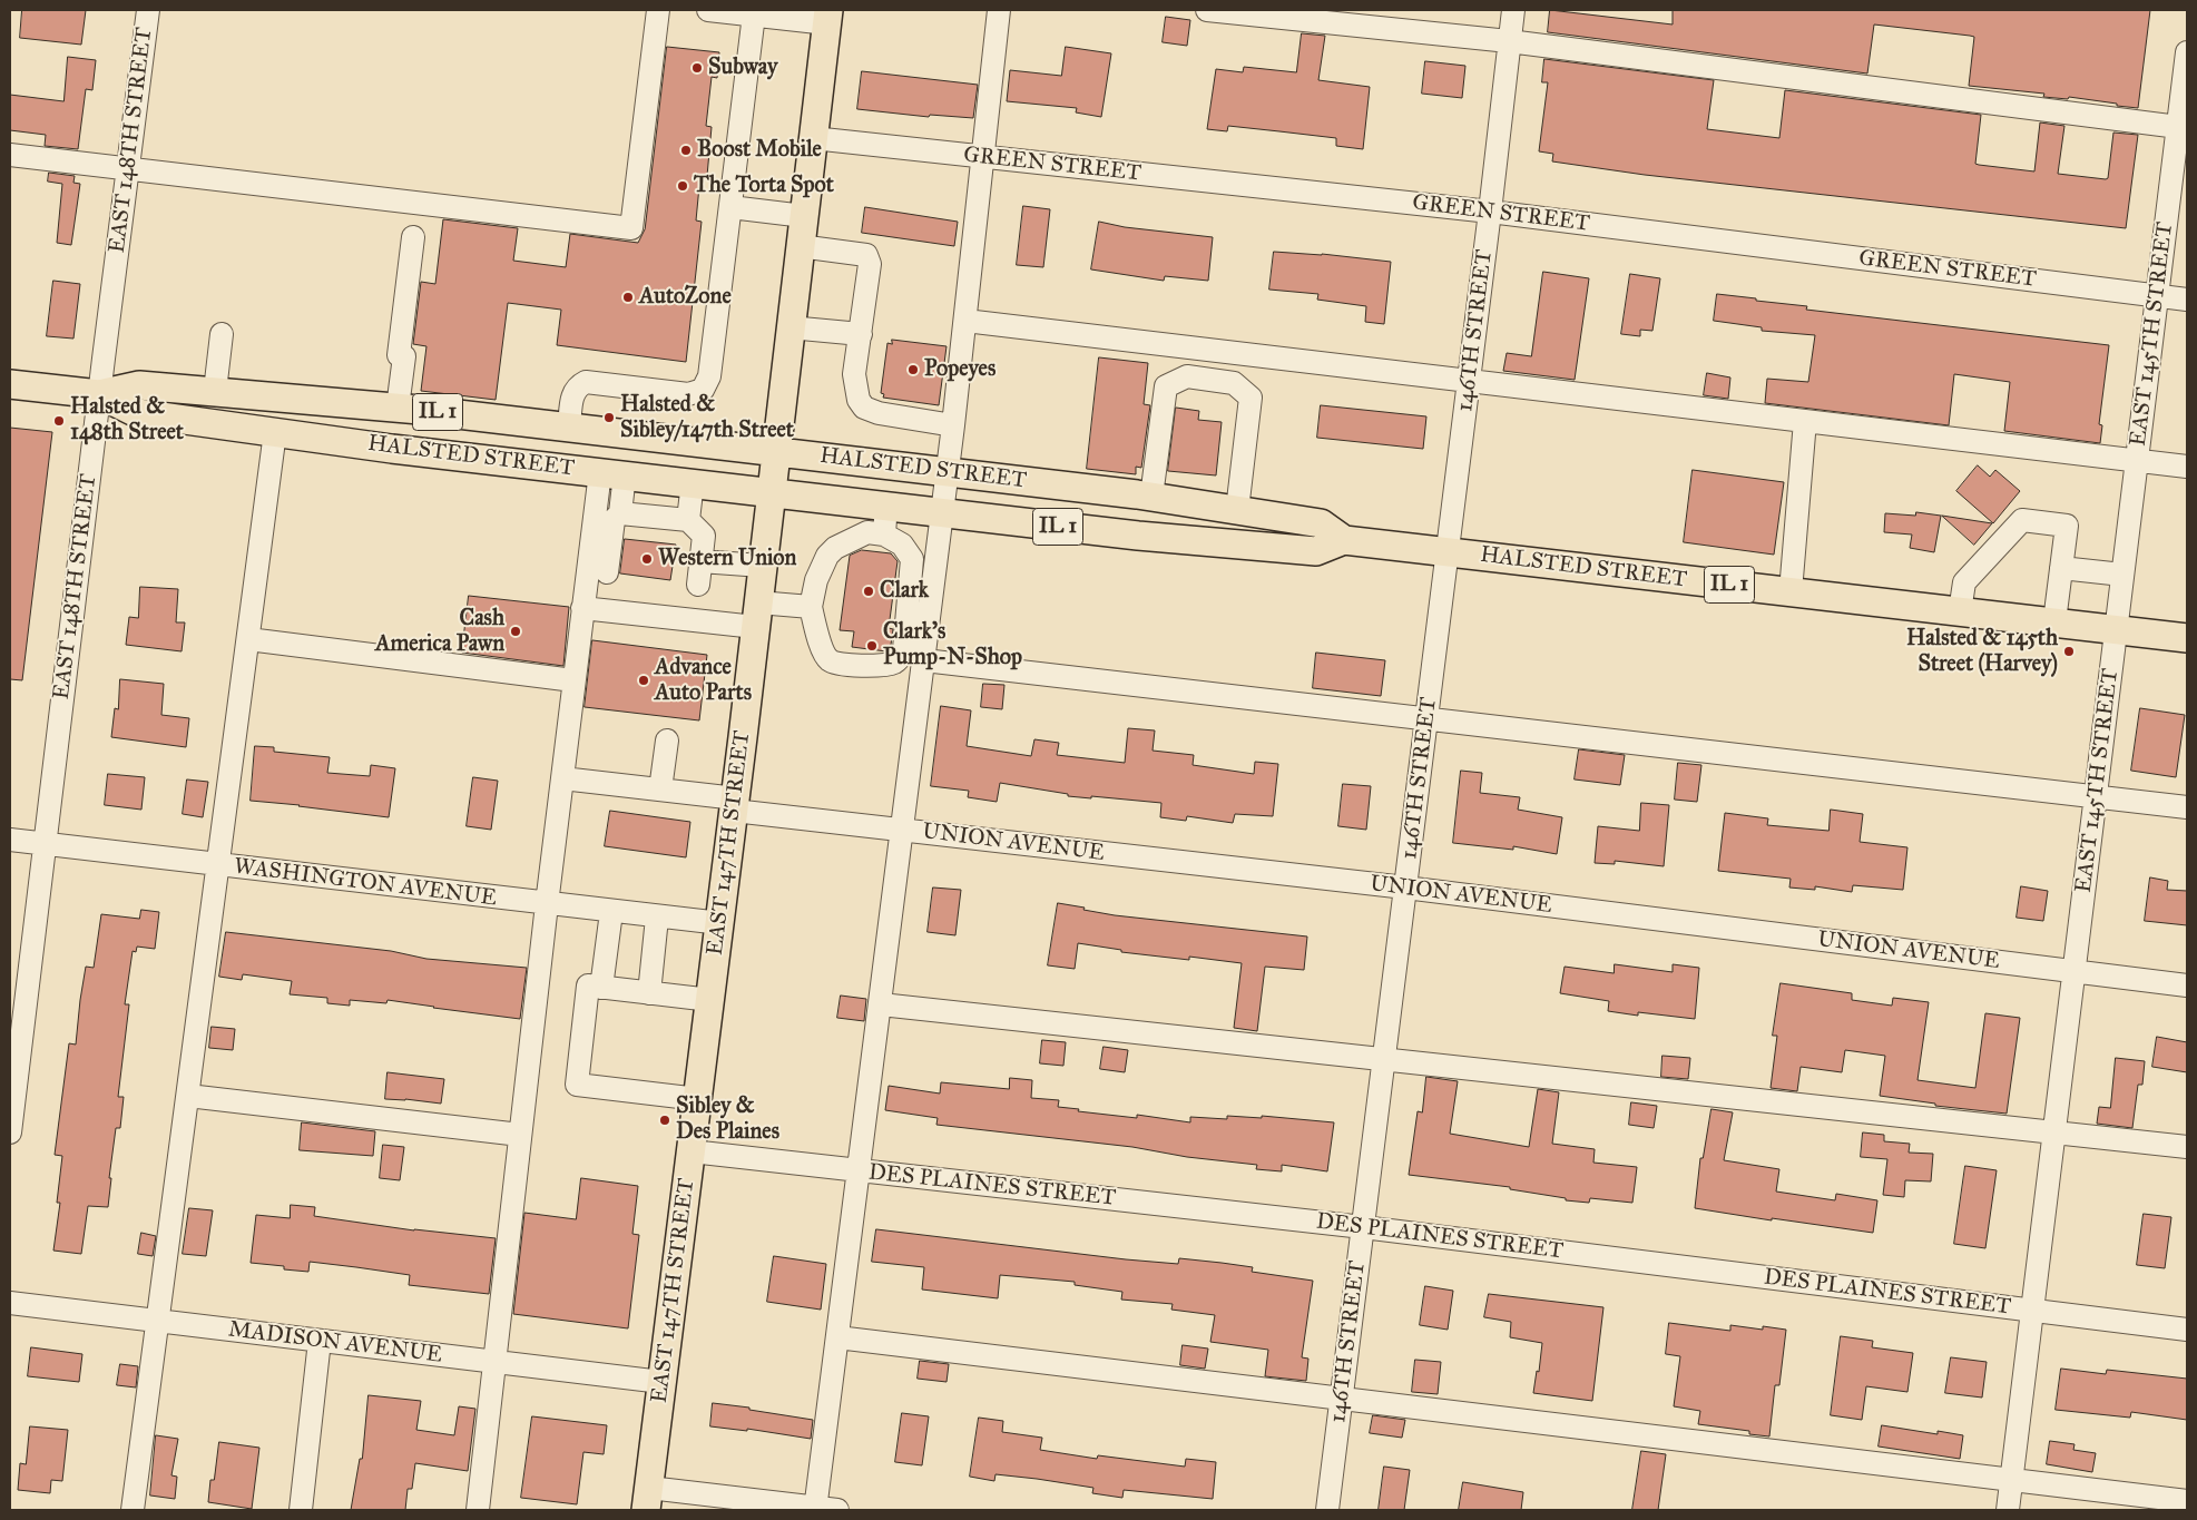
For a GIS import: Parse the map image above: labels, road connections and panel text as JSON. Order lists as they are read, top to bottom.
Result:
{
  "streets": {
    "main road": ["IL 1", "HALSTED STREET", "EAST 147TH STREET"],
    "street": [
      "EAST 148TH STREET",
      "GREEN STREET",
      "146TH STREET",
      "EAST 145TH STREET",
      "UNION AVENUE",
      "WASHINGTON AVENUE",
      "DES PLAINES STREET",
      "MADISON AVENUE"
    ]
  },
  "crossings": [
    ["EAST 148TH STREET", "HALSTED STREET"],
    ["EAST 148TH STREET", "WASHINGTON AVENUE"],
    ["GREEN STREET", "146TH STREET"],
    ["GREEN STREET", "EAST 145TH STREET"],
    ["GREEN STREET", "EAST 147TH STREET"],
    ["146TH STREET", "HALSTED STREET"],
    ["146TH STREET", "UNION AVENUE"],
    ["146TH STREET", "DES PLAINES STREET"],
    ["EAST 145TH STREET", "HALSTED STREET"],
    ["EAST 145TH STREET", "UNION AVENUE"],
    ["EAST 145TH STREET", "DES PLAINES STREET"],
    ["HALSTED STREET", "EAST 147TH STREET"],
    ["EAST 147TH STREET", "UNION AVENUE"],
    ["EAST 147TH STREET", "WASHINGTON AVENUE"],
    ["EAST 147TH STREET", "DES PLAINES STREET"],
    ["EAST 147TH STREET", "MADISON AVENUE"]
  ],
  "places": [
    "Subway",
    "Boost Mobile",
    "The Torta Spot",
    "AutoZone",
    "Popeyes",
    "Halsted & Sibley/147th Street",
    "Halsted & 148th Street",
    "Western Union",
    "Clark",
    "Cash America Pawn",
    "Clark's Pump-N-Shop",
    "Halsted & 145th Street (Harvey)",
    "Advance Auto Parts",
    "Sibley & Des Plaines"
  ]
}
